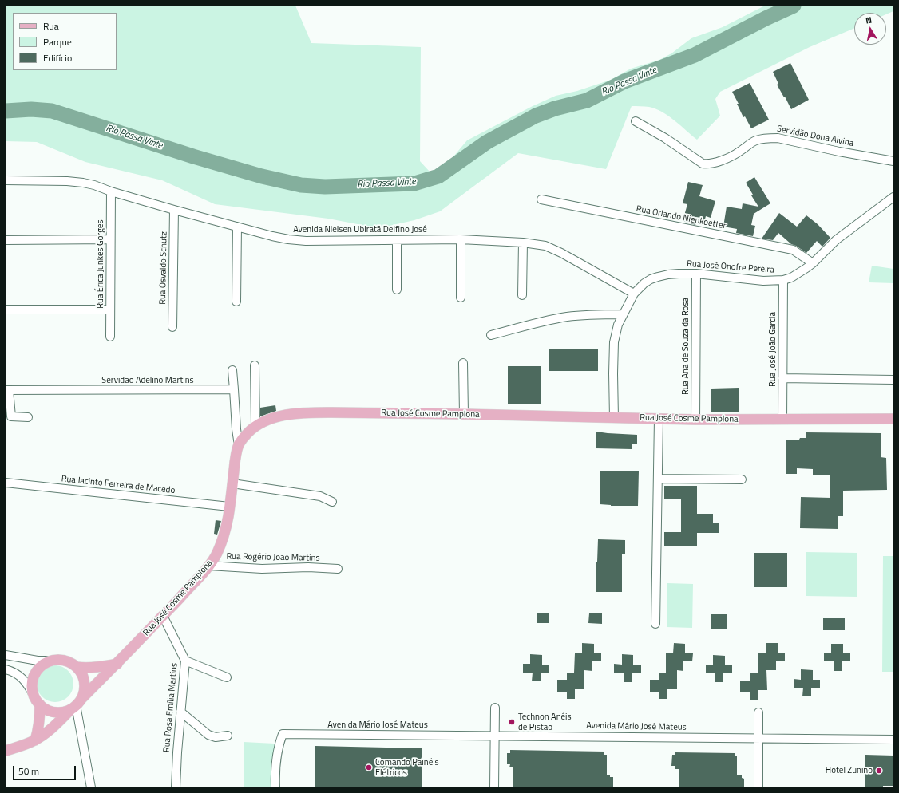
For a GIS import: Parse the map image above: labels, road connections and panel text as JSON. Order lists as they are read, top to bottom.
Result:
{
  "streets": {
    "main road": ["Rua José Cosme Pamplona"],
    "street": [
      "Servidão Dona Alvina",
      "Rua Orlando Nienkoetter",
      "Avenida Nielsen Ubiratã Delfino José",
      "Rua Érica Junkes Gorges",
      "Rua José Onofre Pereira",
      "Rua Osvaldo Schutz",
      "Rua Ana de Souza da Rosa",
      "Rua José João Garcia",
      "Servidão Adelino Martins",
      "Rua Jacinto Ferreira de Macedo",
      "Rua Rogério João Martins",
      "Rua Rosa Emília Martins",
      "Avenida Mário José Mateus"
    ]
  },
  "crossings": [
    ["Rua Orlando Nienkoetter", "Rua José Onofre Pereira"],
    ["Avenida Nielsen Ubiratã Delfino José", "Rua Érica Junkes Gorges"],
    ["Avenida Nielsen Ubiratã Delfino José", "Rua José Onofre Pereira"],
    ["Avenida Nielsen Ubiratã Delfino José", "Rua Osvaldo Schutz"],
    ["Rua José Onofre Pereira", "Rua Ana de Souza da Rosa"],
    ["Rua José Onofre Pereira", "Rua José João Garcia"],
    ["Rua José Onofre Pereira", "Rua José Cosme Pamplona"],
    ["Rua Ana de Souza da Rosa", "Rua José Cosme Pamplona"],
    ["Rua José João Garcia", "Rua José Cosme Pamplona"],
    ["Rua José Cosme Pamplona", "Rua Jacinto Ferreira de Macedo"],
    ["Rua José Cosme Pamplona", "Rua Rogério João Martins"],
    ["Rua José Cosme Pamplona", "Rua Rosa Emília Martins"]
  ],
  "water": ["Rio Passa Vinte"],
  "places": ["Technon Anéis de Pistão", "Comando Painéis Elétricos", "Hotel Zunino"],
  "legend": ["Rua", "Parque", "Edifício"],
  "scale_bar": "50 m",
  "north": "top"
}
